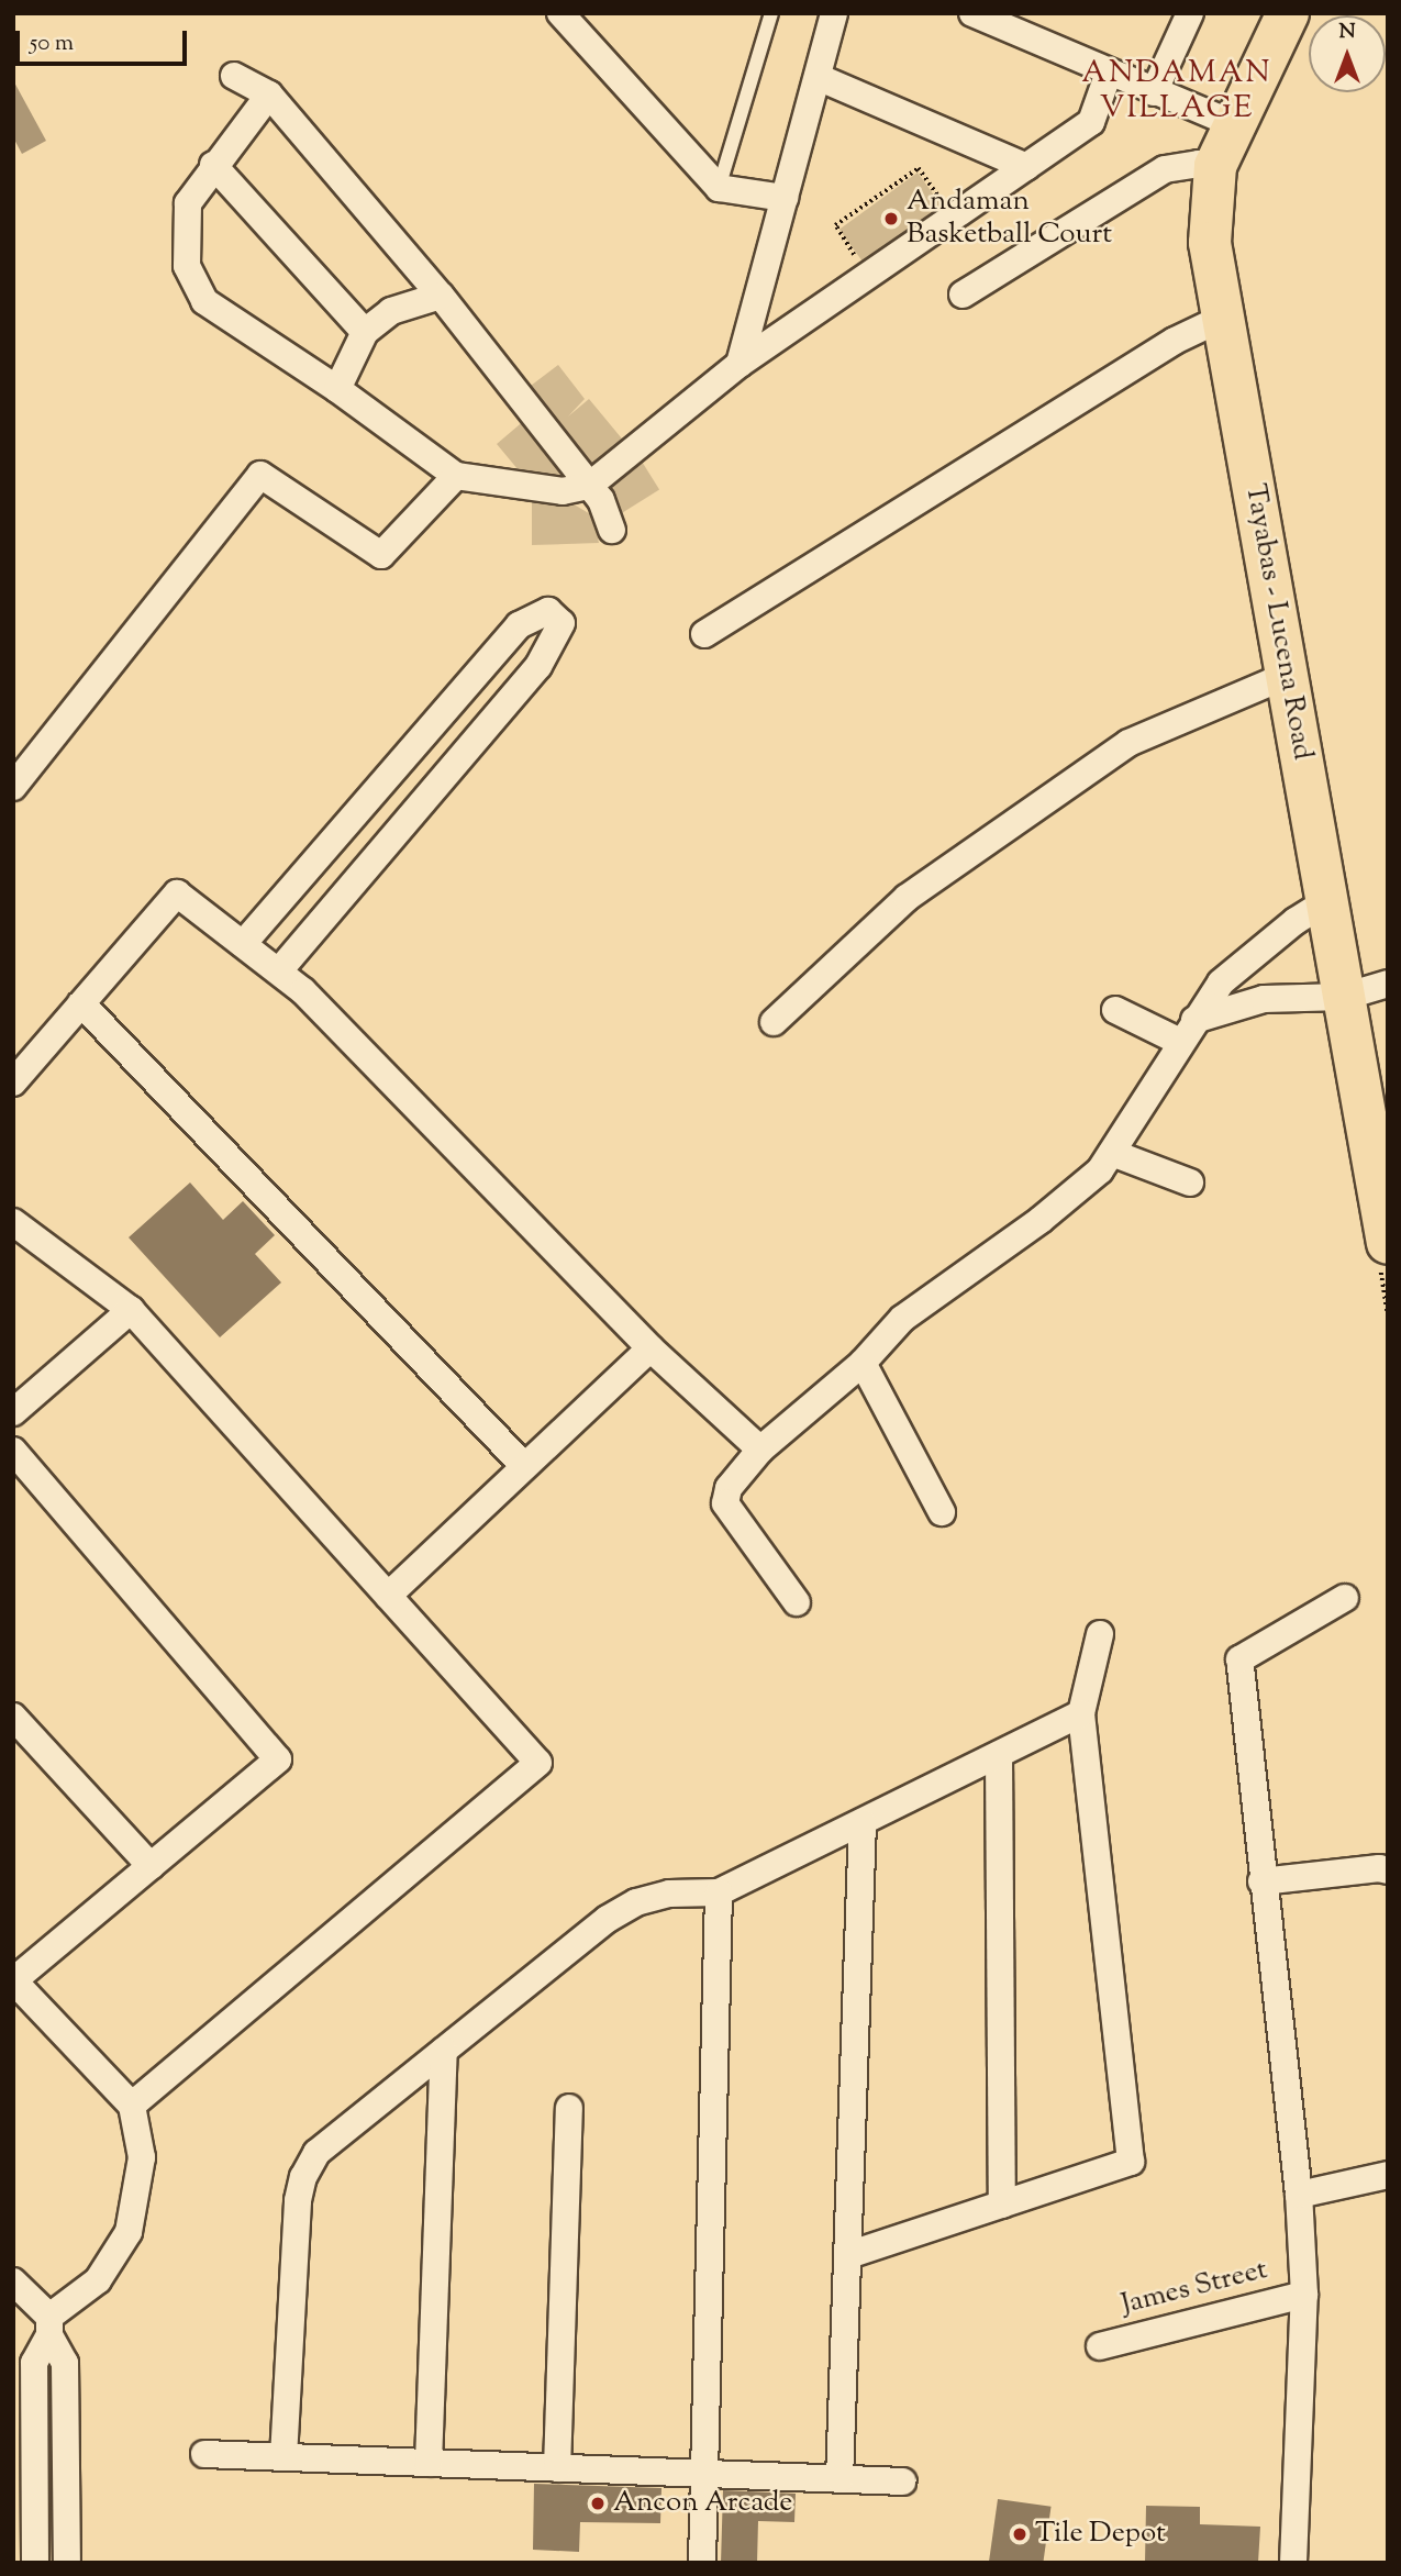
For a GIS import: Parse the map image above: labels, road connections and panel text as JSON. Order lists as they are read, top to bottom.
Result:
{
  "streets": {
    "main road": ["Tayabas - Lucena Road"],
    "street": ["James Street"]
  },
  "districts": ["ANDAMAN VILLAGE"],
  "places": ["Andaman Basketball Court", "Ancon Arcade", "Tile Depot"],
  "scale_bar": "50 m",
  "north": "top"
}
